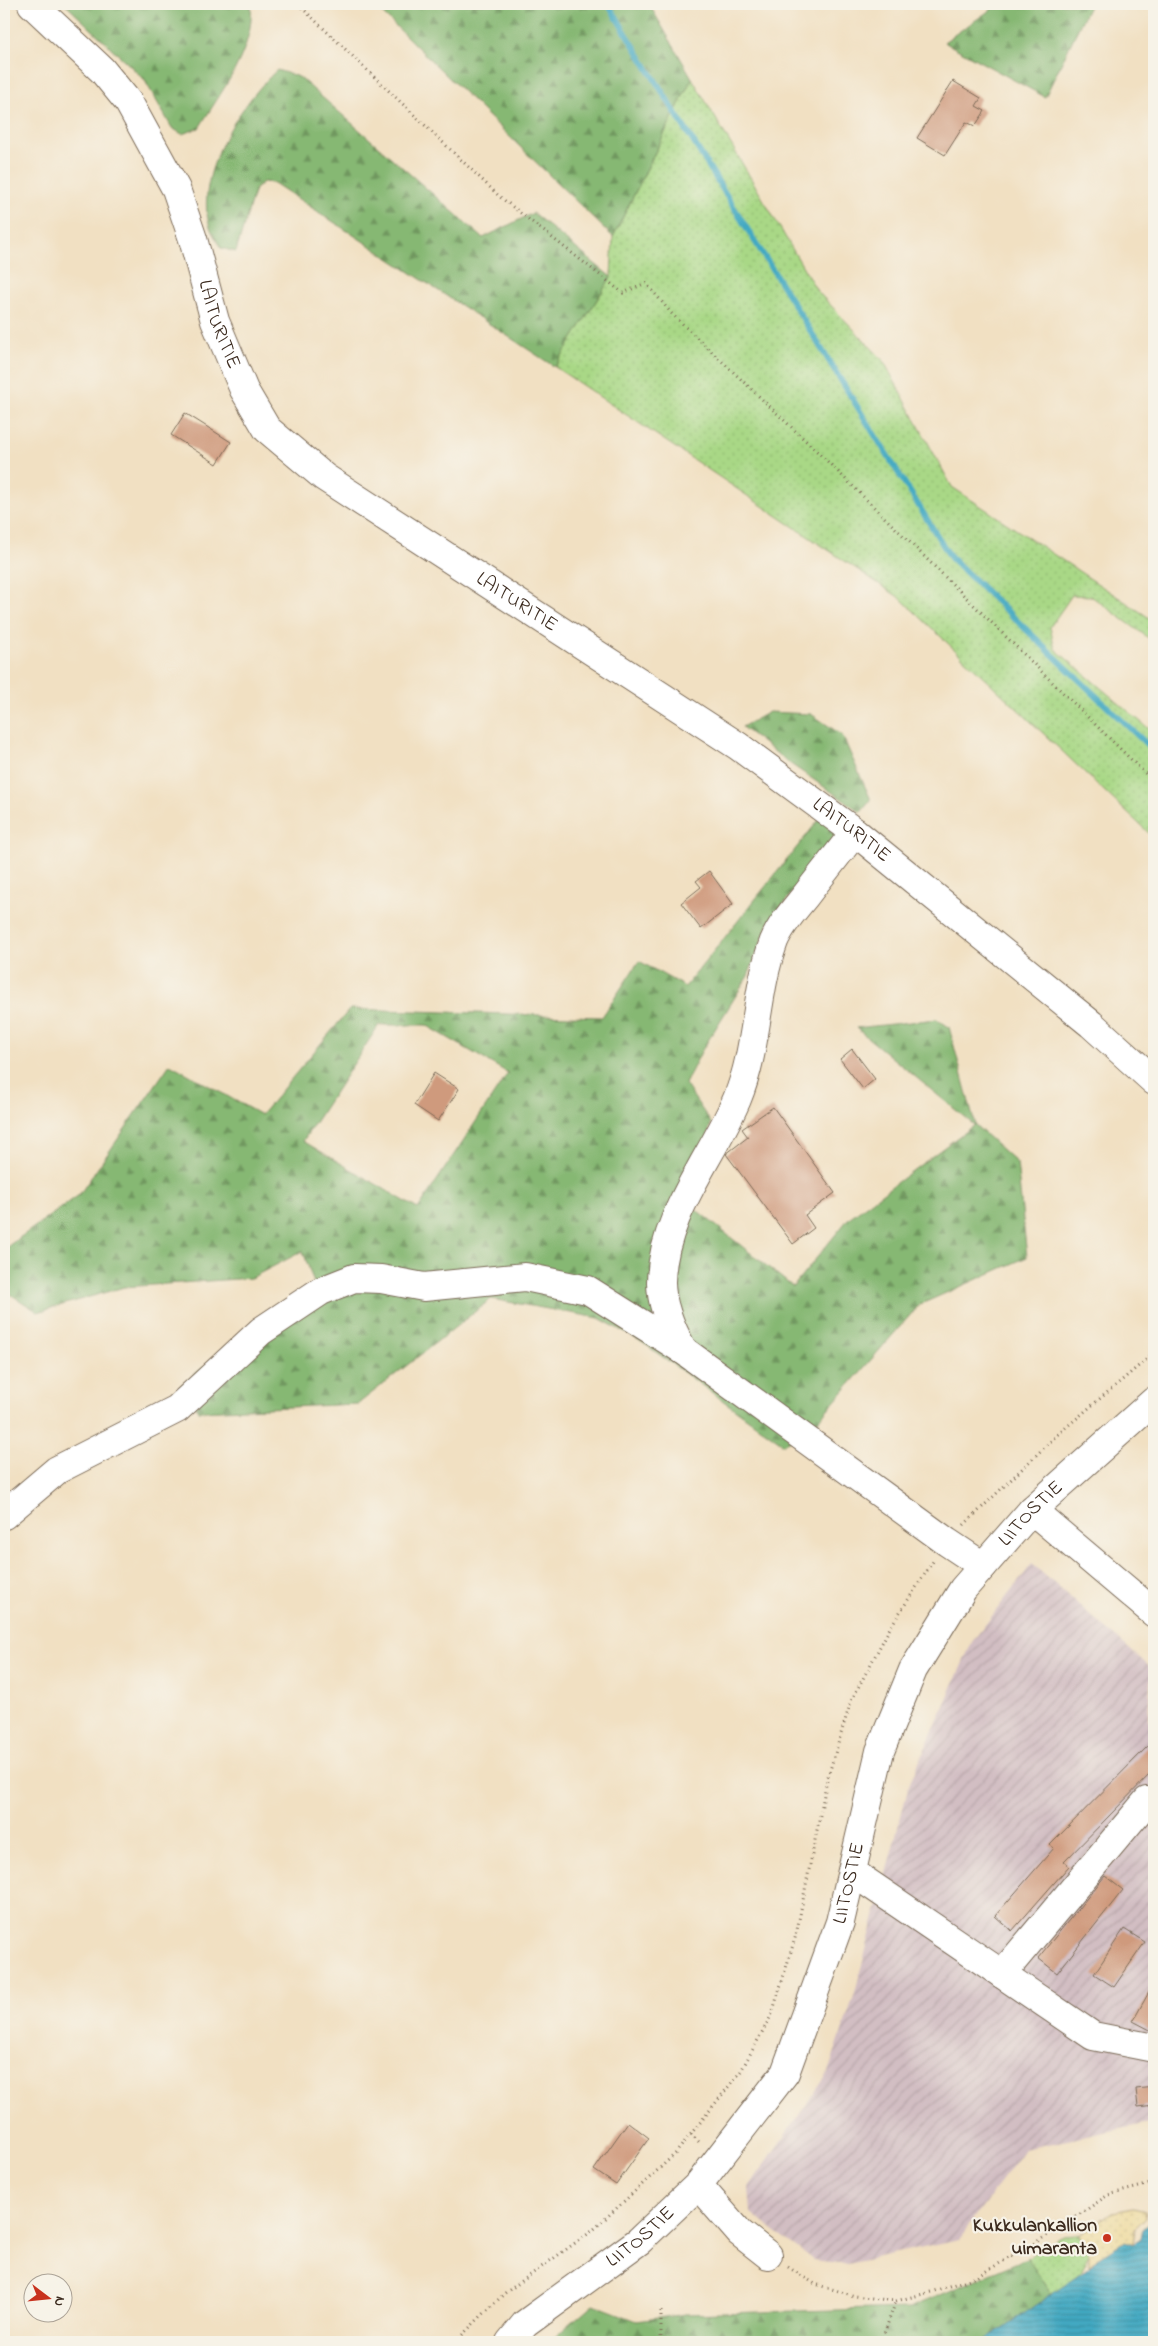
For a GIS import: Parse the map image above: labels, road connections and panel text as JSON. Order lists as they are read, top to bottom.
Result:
{
  "streets": {
    "street": ["LAITURITIE", "LIITOSTIE"]
  },
  "places": ["Kukkulankallion uimaranta"],
  "north": "right"
}
